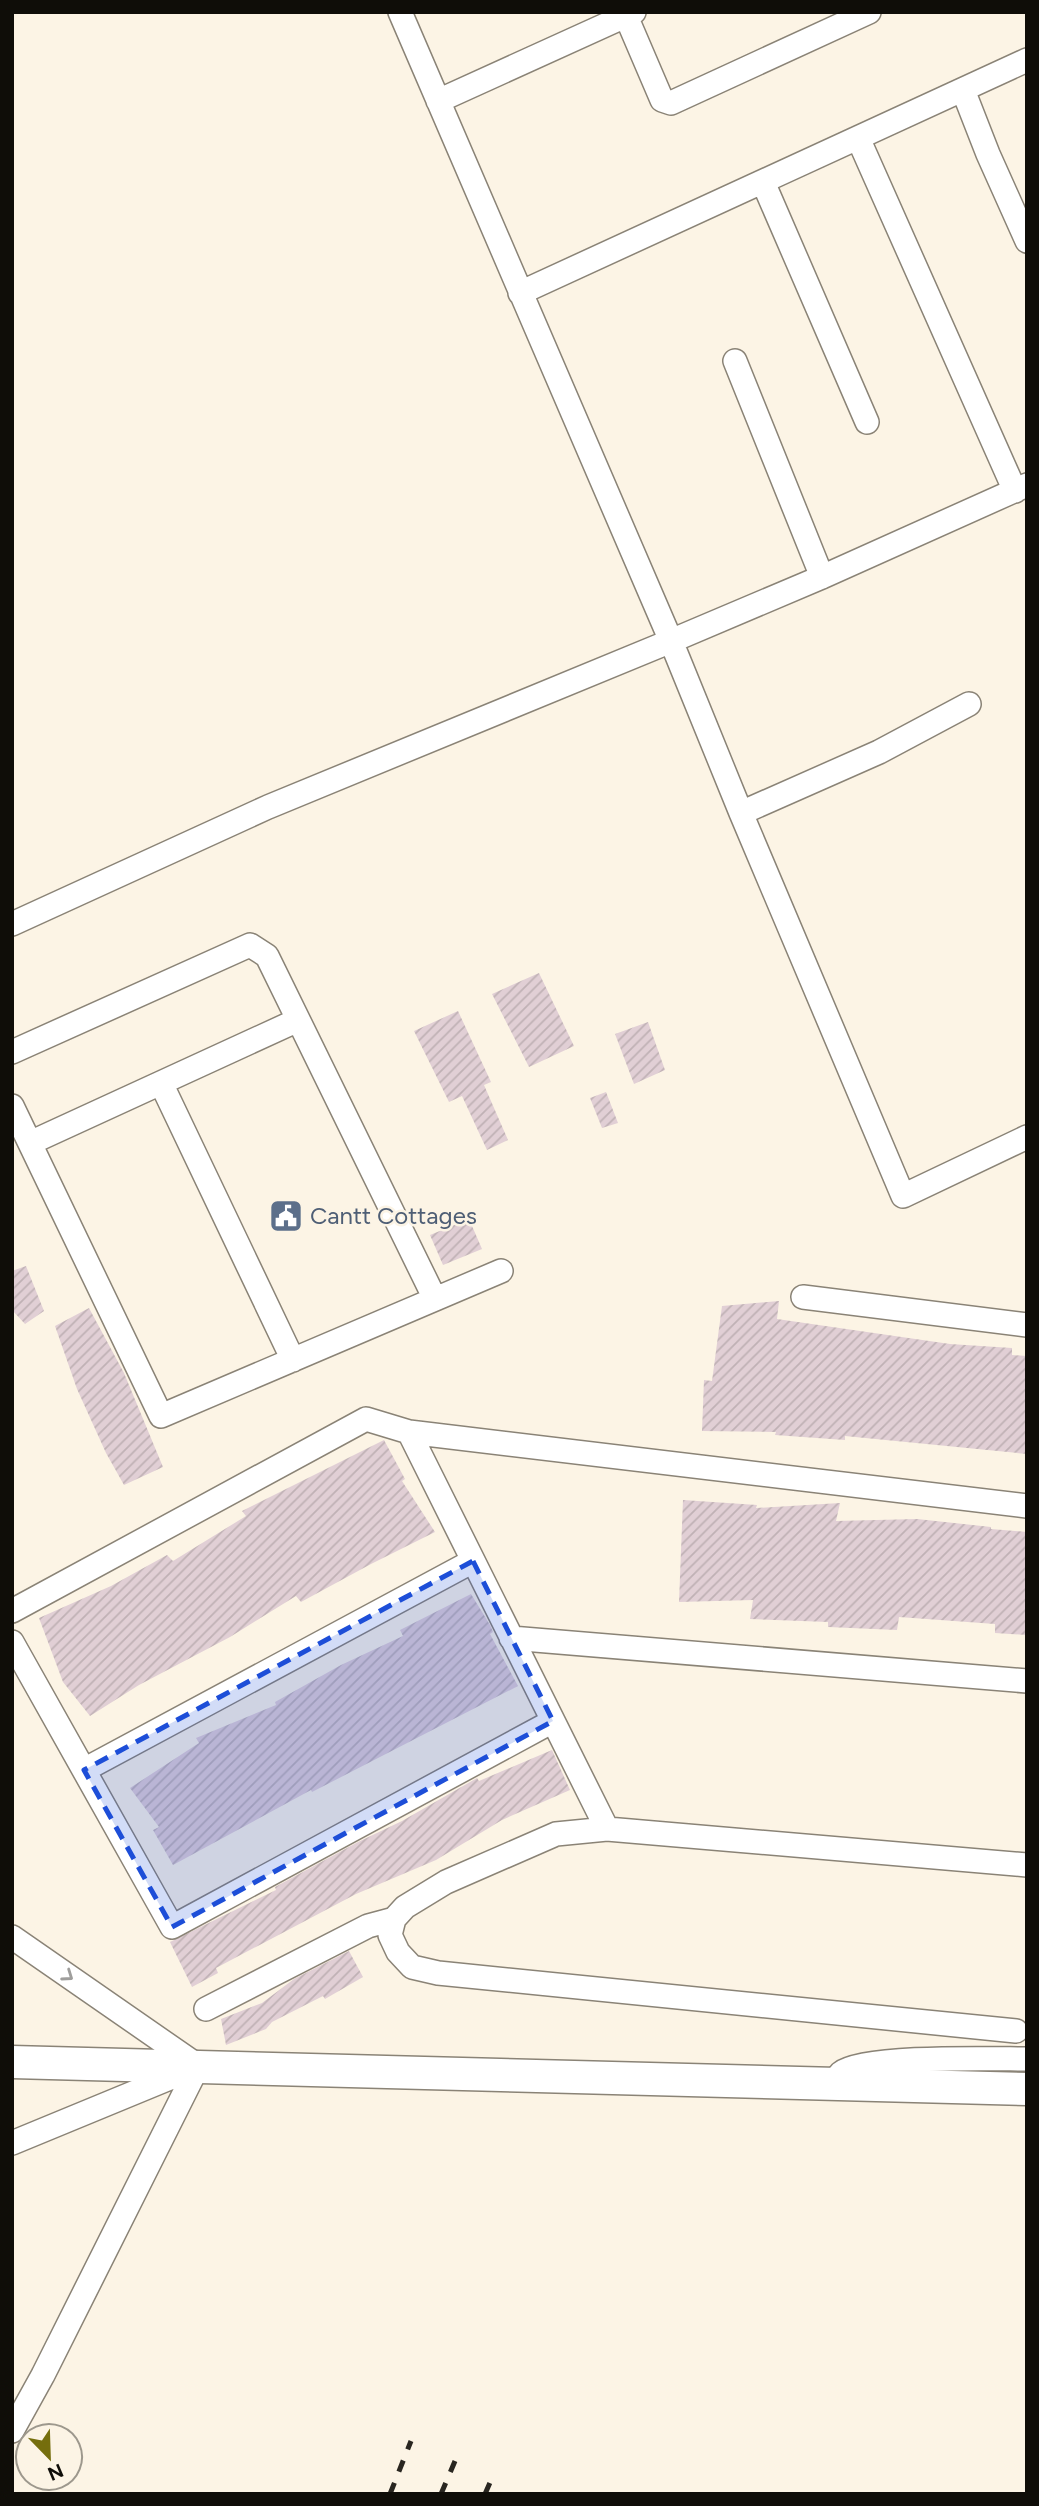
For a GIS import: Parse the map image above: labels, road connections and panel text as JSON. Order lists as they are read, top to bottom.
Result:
{
  "places": {
    "public building": ["Cantt Cottages"]
  },
  "north": "bottom right"
}
